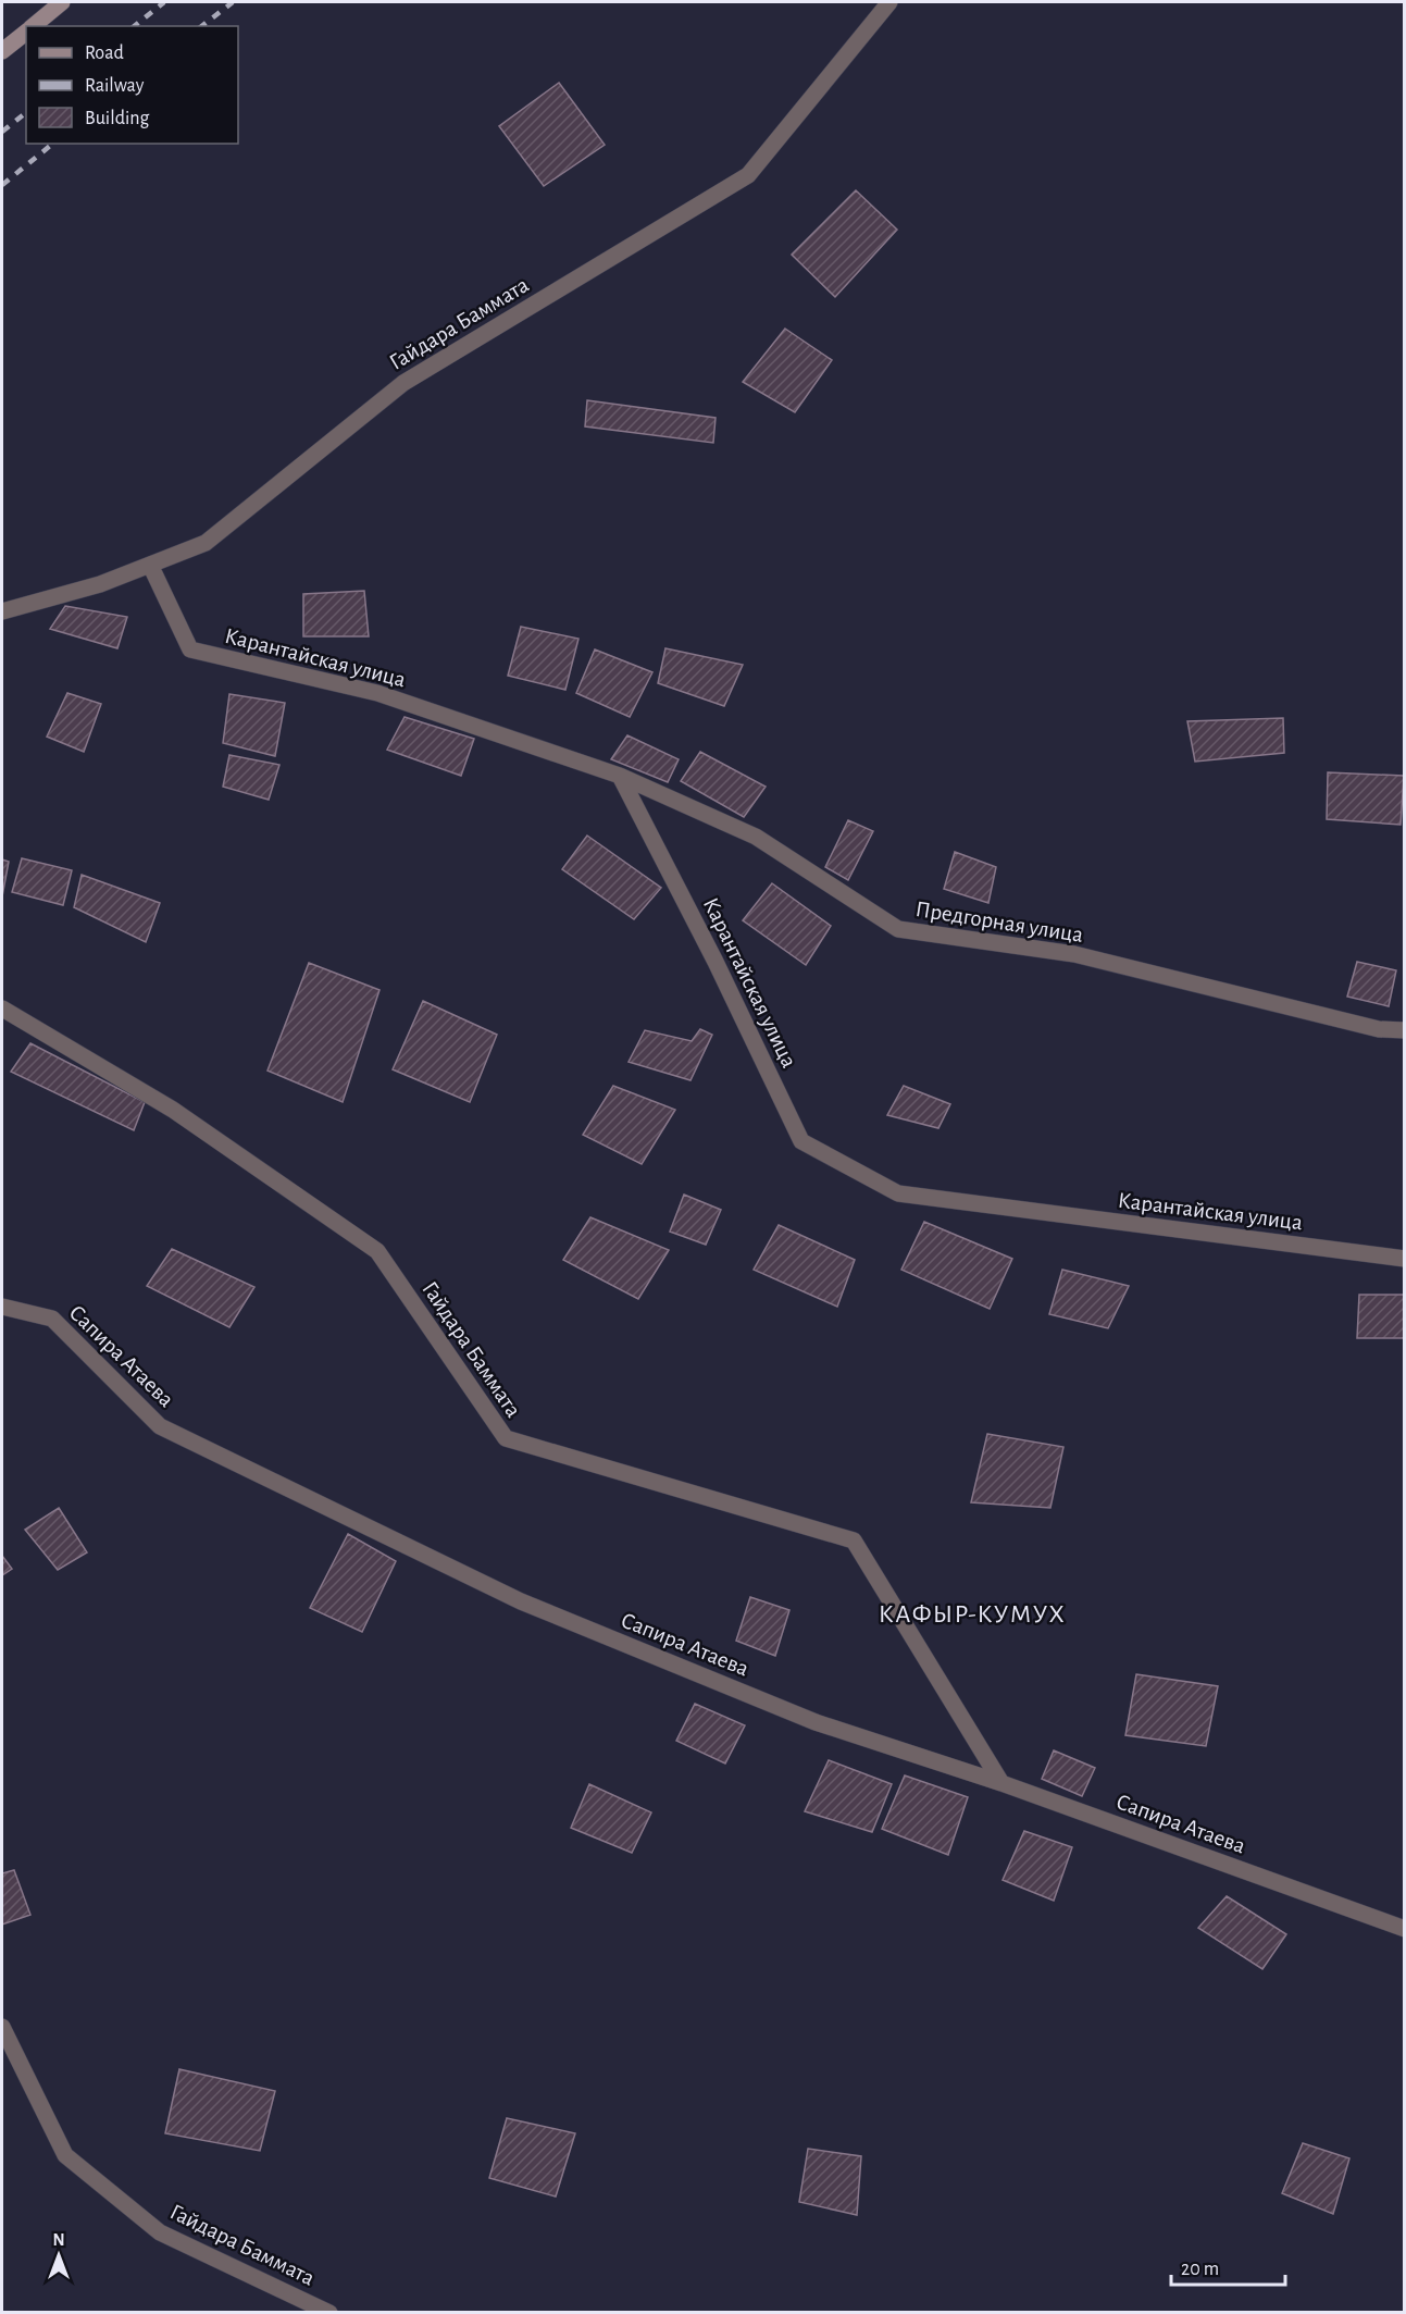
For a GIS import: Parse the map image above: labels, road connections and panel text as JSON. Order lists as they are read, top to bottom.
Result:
{
  "streets": {
    "street": [
      "Гайдара Баммата",
      "Карантайская улица",
      "Предгорная улица",
      "Сапира Атаева"
    ]
  },
  "crossings": [
    ["Гайдара Баммата", "Карантайская улица"],
    ["Гайдара Баммата", "Сапира Атаева"],
    ["Карантайская улица", "Предгорная улица"]
  ],
  "districts": ["КАФЫР-КУМУХ"],
  "legend": ["Road", "Railway", "Building"],
  "scale_bar": "20 m",
  "north": "top"
}
